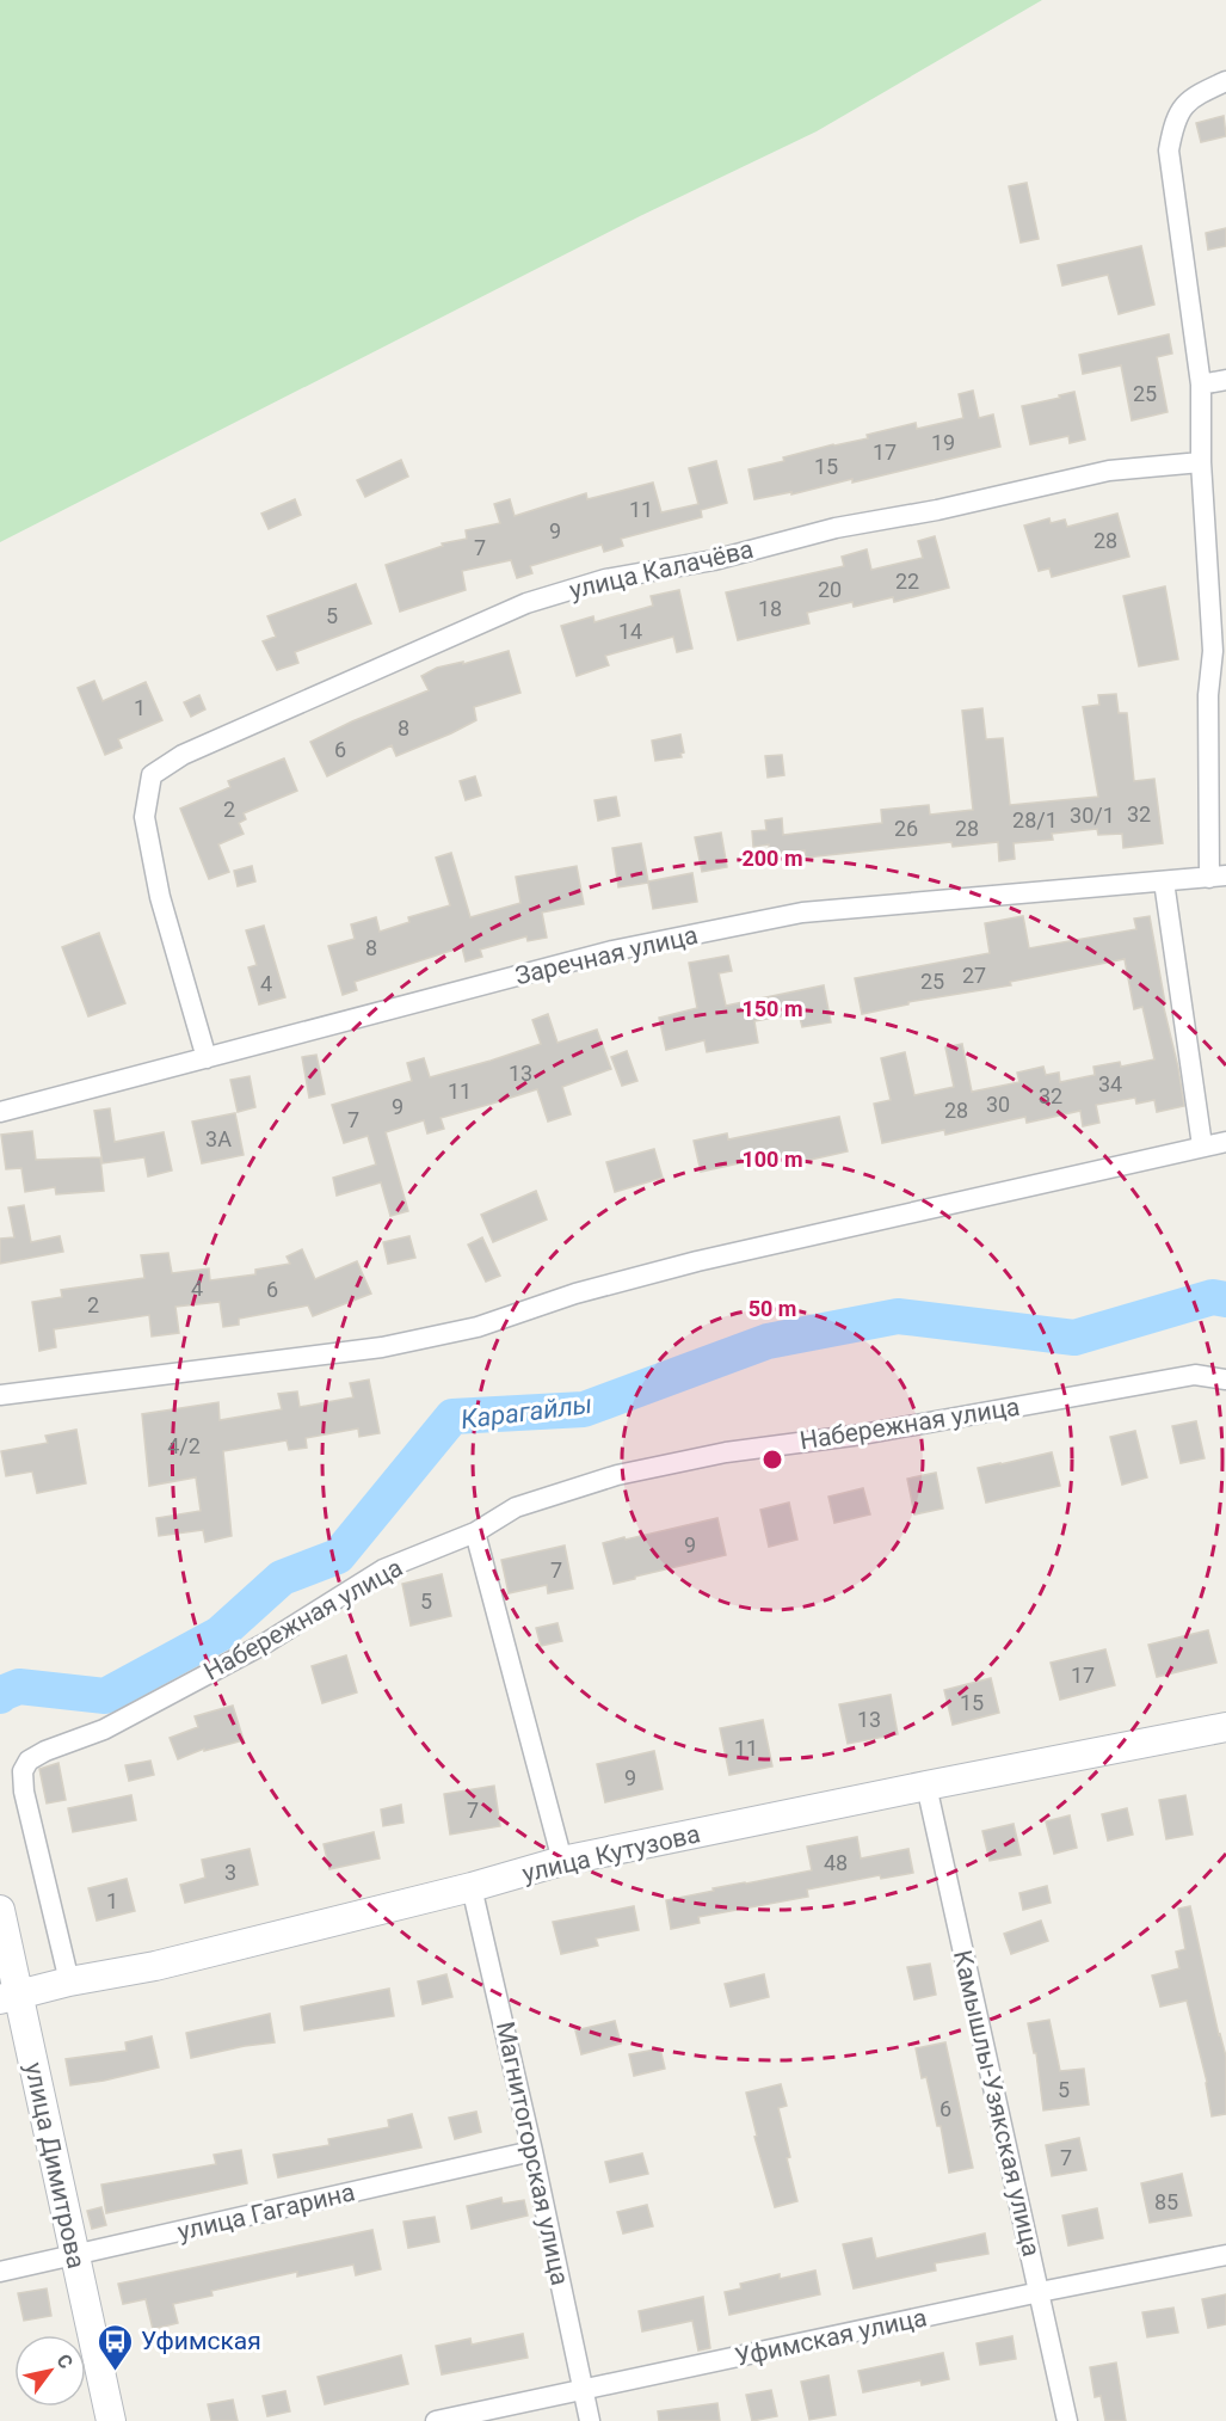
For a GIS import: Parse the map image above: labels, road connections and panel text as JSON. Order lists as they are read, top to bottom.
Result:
{
  "streets": {
    "main road": ["улица Кутузова", "улица Димитрова"],
    "street": [
      "улица Калачёва",
      "Заречная улица",
      "Набережная улица",
      "Камышлы-Узякская улица",
      "Магнитогорская улица",
      "улица Гагарина",
      "Уфимская улица"
    ]
  },
  "crossings": [
    ["улица Калачёва", "Заречная улица"],
    ["Набережная улица", "улица Кутузова"],
    ["улица Кутузова", "Камышлы-Узякская улица"],
    ["улица Кутузова", "Магнитогорская улица"],
    ["улица Кутузова", "улица Димитрова"],
    ["Камышлы-Узякская улица", "Уфимская улица"],
    ["Магнитогорская улица", "улица Гагарина"],
    ["Магнитогорская улица", "Уфимская улица"],
    ["улица Димитрова", "улица Гагарина"]
  ],
  "water": ["Карагайлы"],
  "places": {
    "bus stop": ["Уфимская"]
  },
  "house_numbers": [
    "25",
    "19",
    "17",
    "15",
    "11",
    "9",
    "28",
    "7",
    "22",
    "20",
    "18",
    "5",
    "14",
    "1",
    "8",
    "6",
    "2",
    "32",
    "30/1",
    "28/1",
    "26",
    "28",
    "8",
    "27",
    "25",
    "4",
    "13",
    "34",
    "11",
    "32",
    "30",
    "9",
    "28",
    "7",
    "3А",
    "4",
    "6",
    "2",
    "4/2",
    "9",
    "7",
    "5",
    "17",
    "15",
    "13",
    "11",
    "9",
    "7",
    "48",
    "3",
    "1",
    "5",
    "6",
    "7",
    "85"
  ],
  "north": "top right",
  "rings": [
    "200 m",
    "150 m",
    "100 m",
    "50 m"
  ]
}
